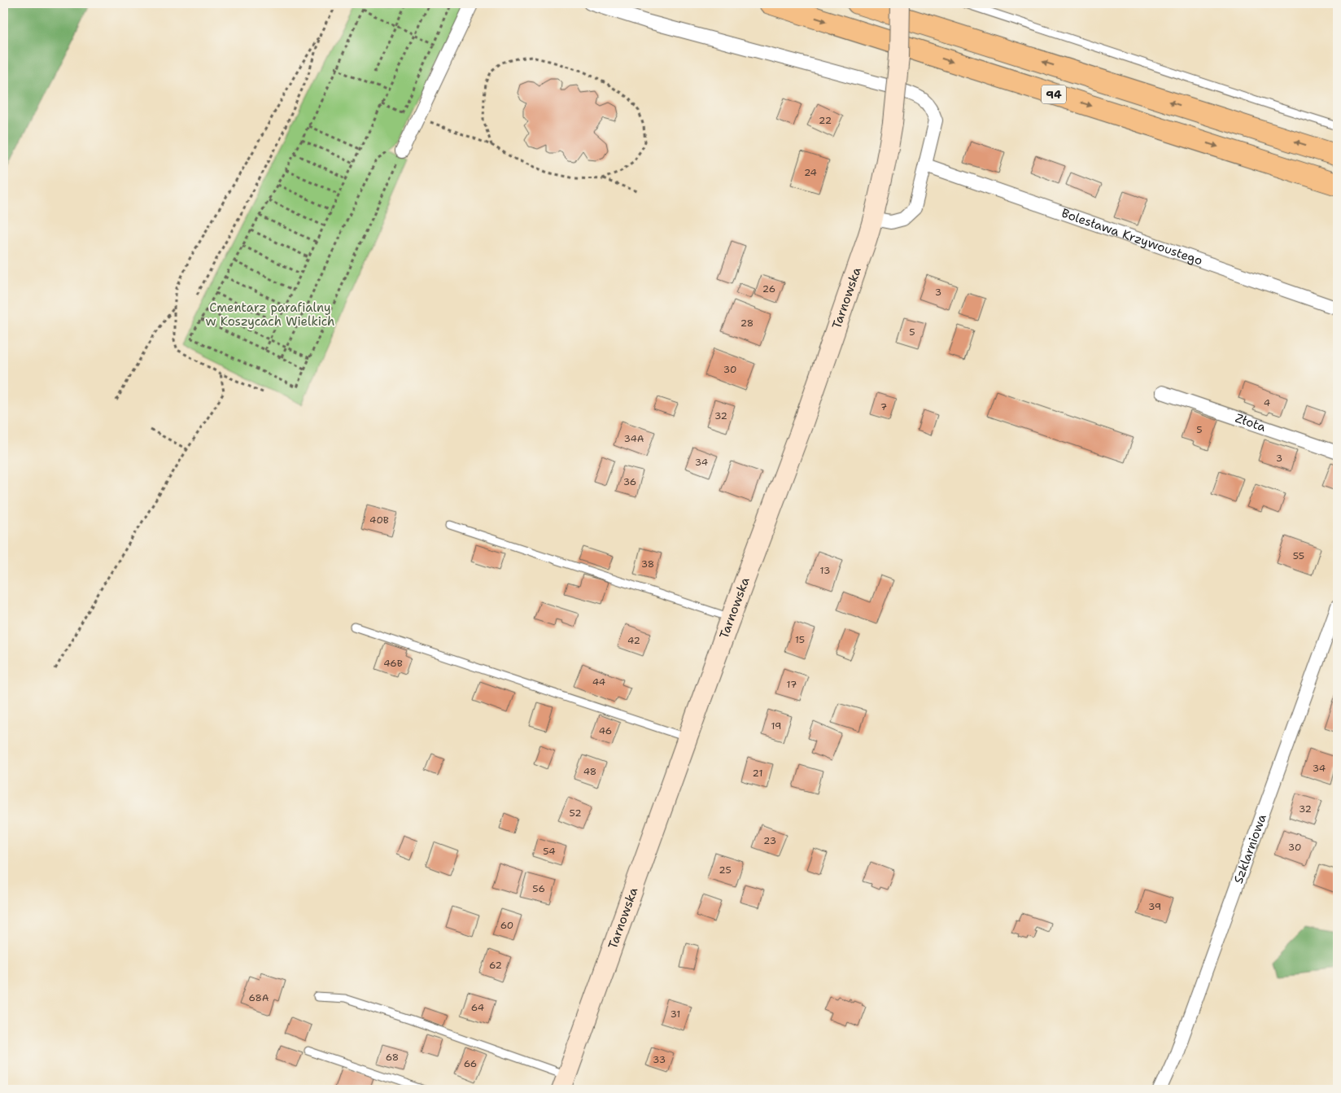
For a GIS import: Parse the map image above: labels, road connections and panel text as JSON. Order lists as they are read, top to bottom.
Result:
{
  "streets": {
    "main road": ["94"],
    "street": [
      "Bolesława Krzywoustego",
      "Tarnowska",
      "Złota",
      "Szklarniowa"
    ]
  },
  "parks": ["Cmentarz parafialny w Koszycach Wielkich"],
  "house_numbers": [
    "22",
    "24",
    "26",
    "3",
    "28",
    "5",
    "30",
    "4",
    "7",
    "32",
    "5",
    "34A",
    "3",
    "34",
    "36",
    "40B",
    "55",
    "38",
    "13",
    "15",
    "42",
    "46B",
    "44",
    "17",
    "19",
    "46",
    "34",
    "48",
    "21",
    "32",
    "52",
    "23",
    "30",
    "54",
    "25",
    "56",
    "39",
    "60",
    "62",
    "68A",
    "64",
    "31",
    "68",
    "33",
    "66"
  ]
}
